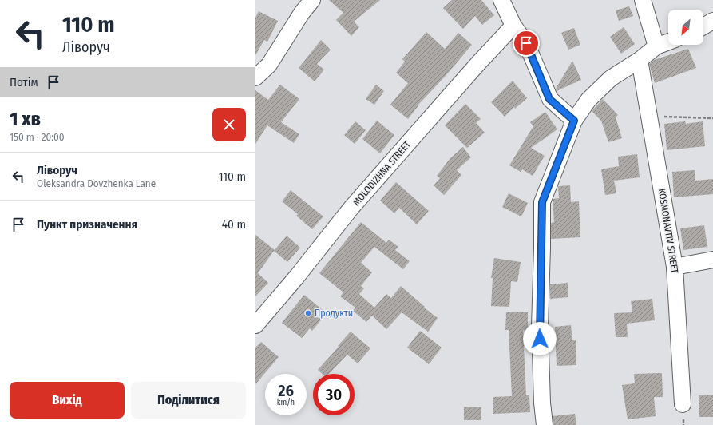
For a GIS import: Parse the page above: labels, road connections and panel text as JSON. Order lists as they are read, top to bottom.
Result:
{
  "streets": {
    "street": ["MOLODIZHNA STREET", "KOSMONAVTIV STREET"]
  },
  "places": ["Продукти"],
  "north": "bottom left",
  "page": {
    "turn": ["110 m", "Ліворуч"],
    "then": "Потім",
    "heading": ["1 хв", "150 m · 20:00"],
    "list": [
      {
        "name": "Ліворуч",
        "note": "Oleksandra Dovzhenka Lane",
        "value": "110 m"
      },
      {
        "name": "Пункт призначення",
        "value": "40 m"
      }
    ],
    "speed": "26 km/h",
    "limit": "30",
    "buttons": ["Вихід", "Поділитися"]
  }
}
